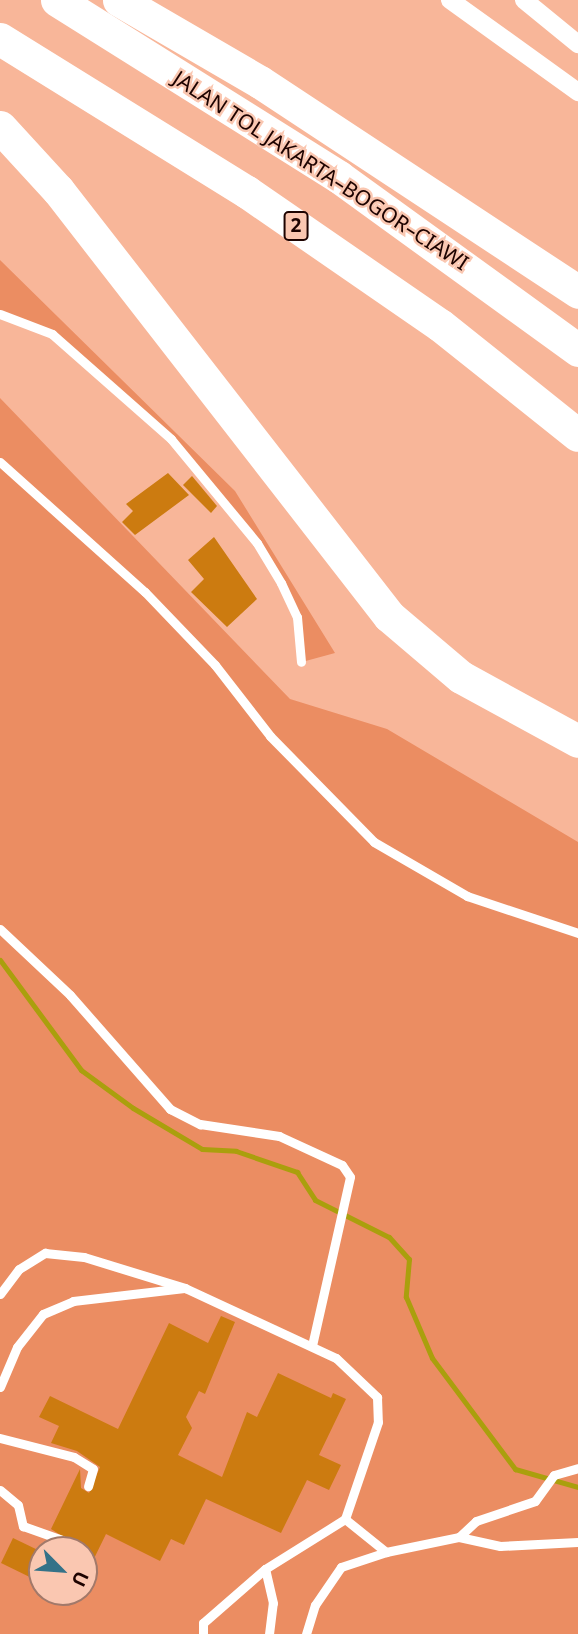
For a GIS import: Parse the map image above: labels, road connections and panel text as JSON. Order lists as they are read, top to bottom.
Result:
{
  "streets": {
    "highway": ["JALAN TOL JAKARTA–BOGOR–CIAWI", "2"]
  },
  "north": "bottom right"
}
